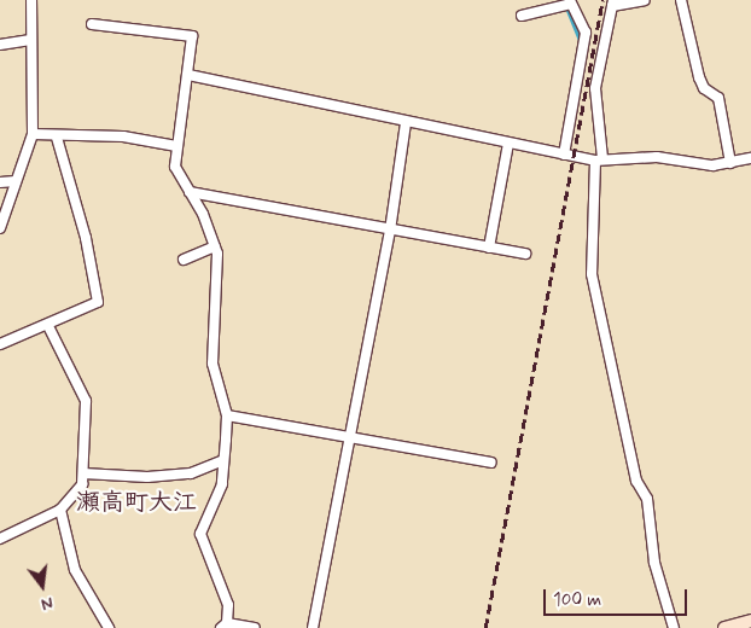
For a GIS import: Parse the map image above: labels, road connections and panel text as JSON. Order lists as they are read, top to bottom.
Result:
{
  "districts": ["瀬高町大江"],
  "scale_bar": "100 m",
  "north": "bottom"
}
